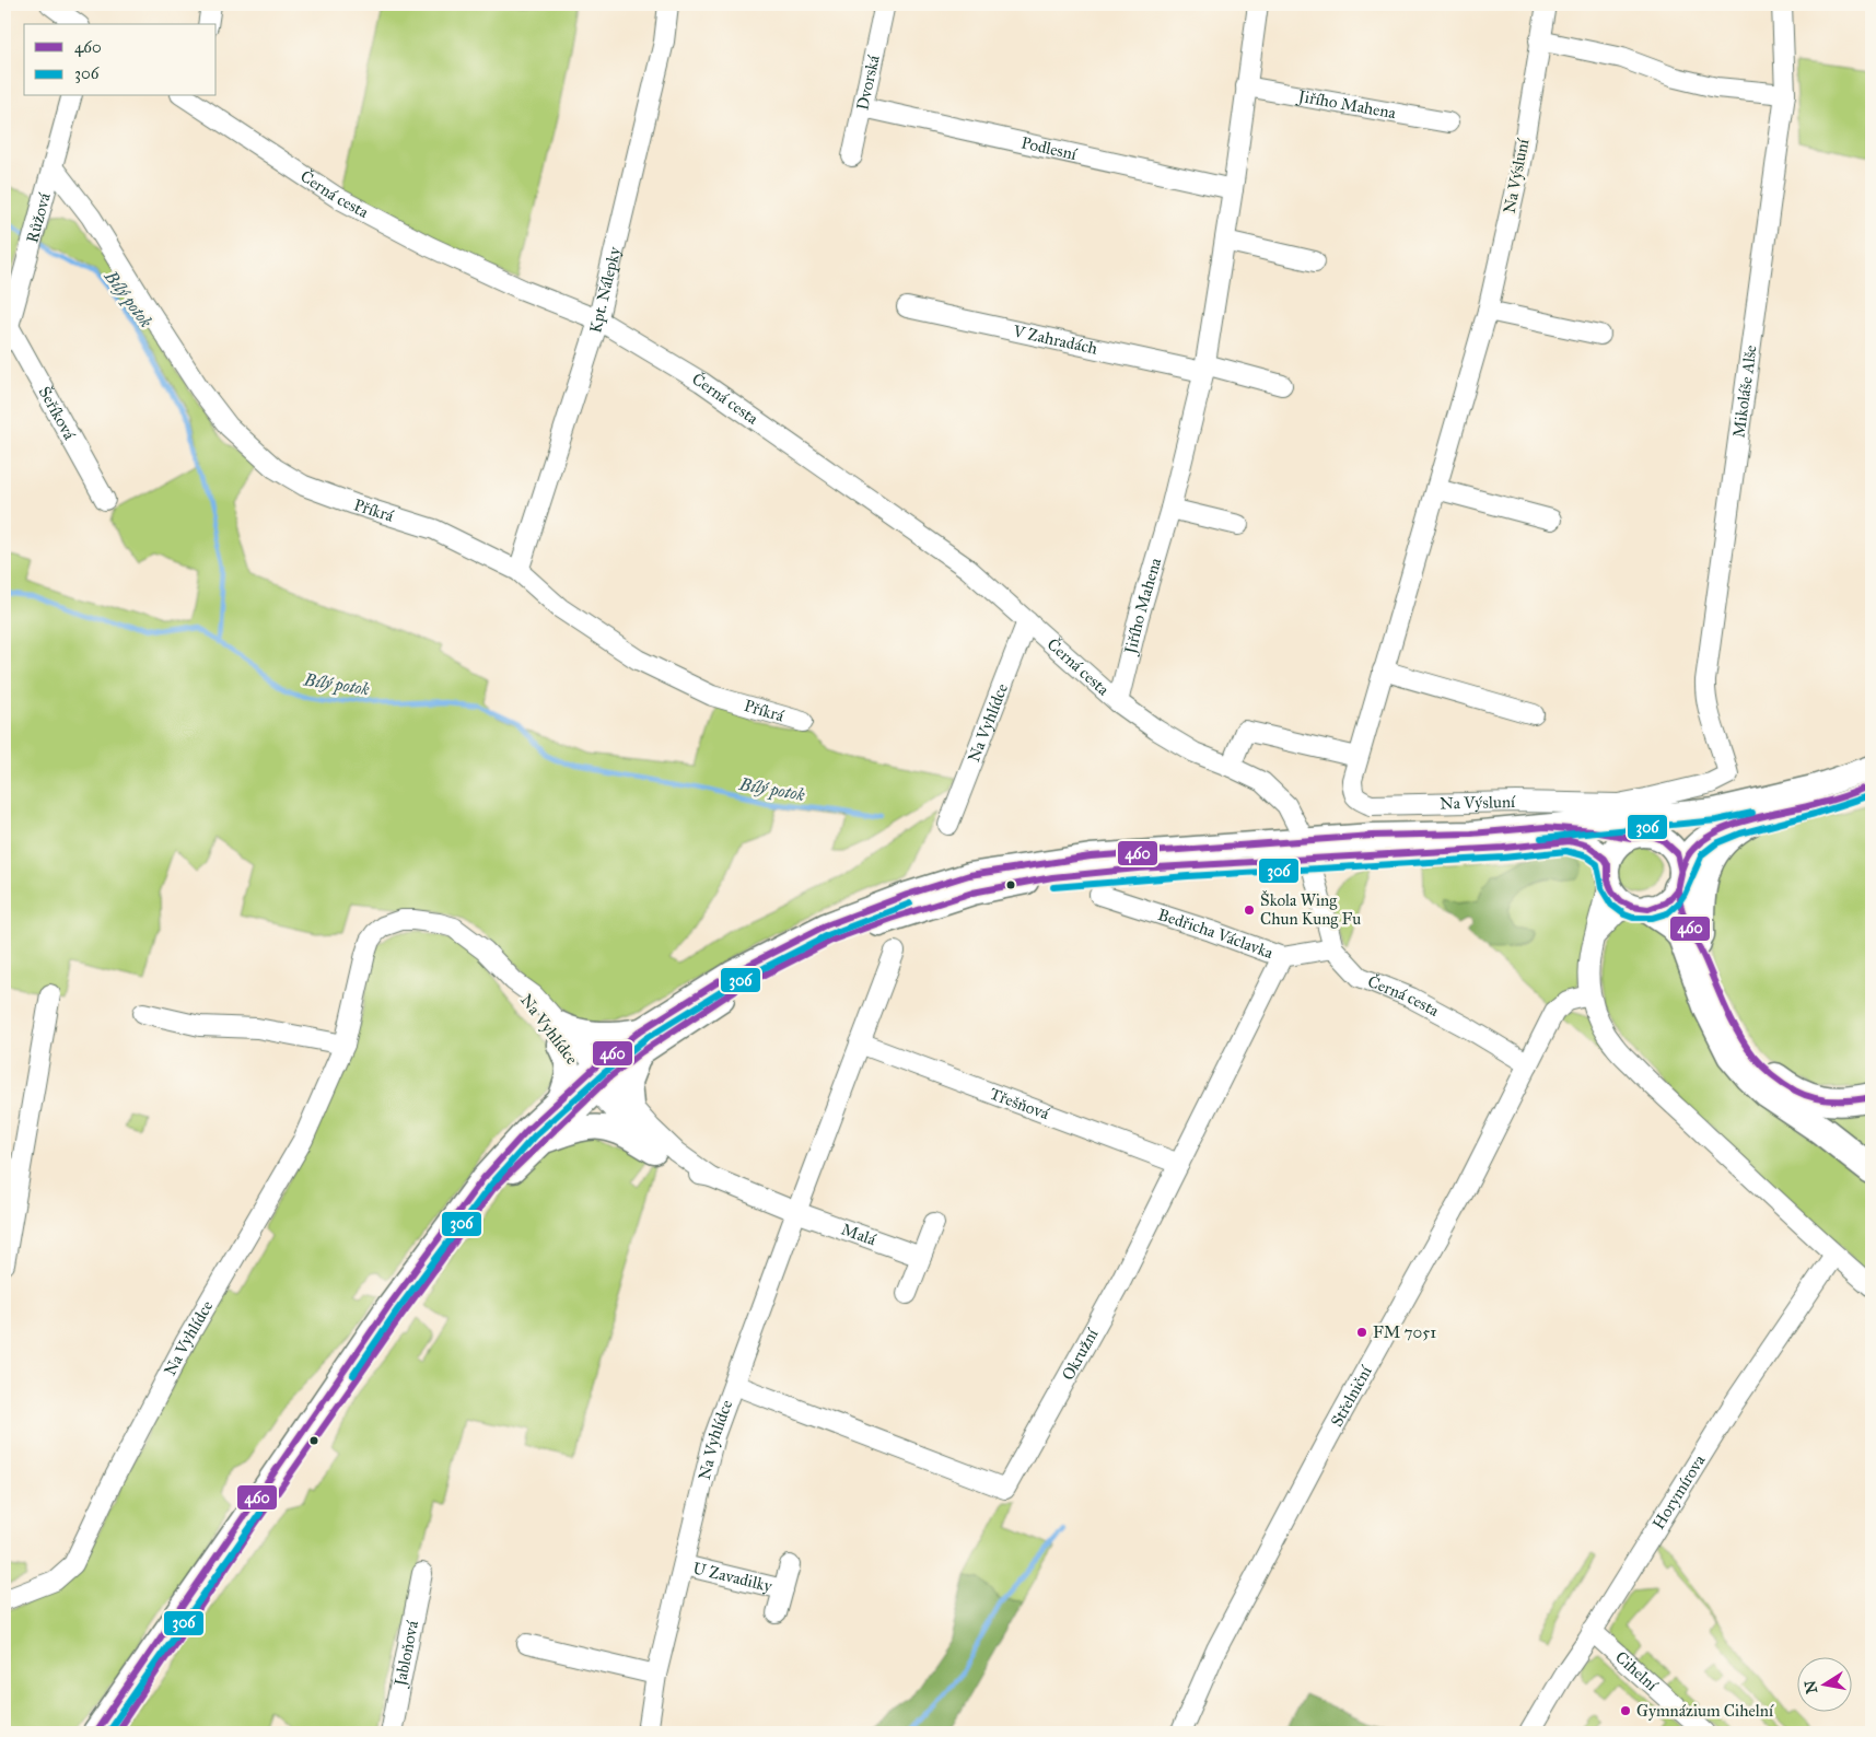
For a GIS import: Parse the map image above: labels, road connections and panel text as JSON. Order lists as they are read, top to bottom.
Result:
{
  "streets": {
    "street": [
      "Dvorská",
      "Jiřího Mahena",
      "Podlesní",
      "Na Výsluní",
      "Černá cesta",
      "Růžová",
      "Kpt. Nálepky",
      "V Zahradách",
      "Mikoláše Alše",
      "Šeříková",
      "Příkrá",
      "Na Vyhlídce",
      "Bedřicha Václavka",
      "Třešňová",
      "Malá",
      "Okružní",
      "Střelniční",
      "Horymírova",
      "U Zavadilky",
      "Jabloňová",
      "Cihelní"
    ]
  },
  "crossings": [
    ["Dvorská", "Podlesní"],
    ["Jiřího Mahena", "Podlesní"],
    ["Jiřího Mahena", "Černá cesta"],
    ["Jiřího Mahena", "V Zahradách"],
    ["Na Výsluní", "Mikoláše Alše"],
    ["Černá cesta", "Kpt. Nálepky"],
    ["Černá cesta", "Na Vyhlídce"],
    ["Černá cesta", "Bedřicha Václavka"],
    ["Černá cesta", "Střelniční"],
    ["Růžová", "Šeříková"],
    ["Růžová", "Příkrá"],
    ["Kpt. Nálepky", "Příkrá"],
    ["Na Vyhlídce", "Třešňová"],
    ["Na Vyhlídce", "Malá"],
    ["Na Vyhlídce", "Okružní"],
    ["Na Vyhlídce", "U Zavadilky"],
    ["Bedřicha Václavka", "Okružní"],
    ["Třešňová", "Okružní"],
    ["Horymírova", "Cihelní"]
  ],
  "water": ["Bílý potok"],
  "places": ["Škola Wing Chun Kung Fu", "FM 7051", "Gymnázium Cihelní"],
  "lines": ["transit line 460", "transit line 306"],
  "legend": ["460", "306"],
  "north": "left"
}
